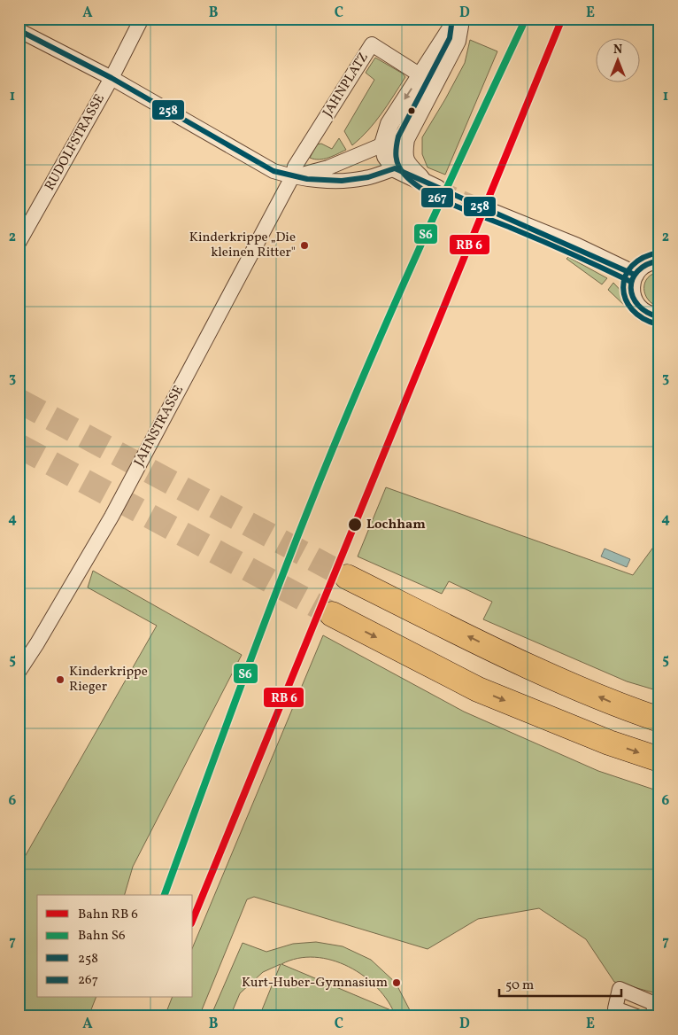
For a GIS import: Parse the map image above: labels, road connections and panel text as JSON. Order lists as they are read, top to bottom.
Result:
{
  "streets": {
    "street": ["JAHNPLATZ", "RUDOLFSTRASSE", "JAHNSTRASSE"]
  },
  "crossings": [
    ["JAHNPLATZ", "JAHNSTRASSE"]
  ],
  "places": [
    "Kinderkrippe „Die kleinen Ritter\"",
    "Lochham",
    "Kinderkrippe Rieger",
    "Kurt-Huber-Gymnasium"
  ],
  "lines": ["rail line S6", "transit line 267", "transit line 258"],
  "legend": [
    "Bahn RB 6",
    "Bahn S6",
    "258",
    "267"
  ],
  "scale_bar": "50 m",
  "north": "top",
  "grid": {
    "columns": [
      "A",
      "B",
      "C",
      "D",
      "E"
    ],
    "rows": [
      "1",
      "2",
      "3",
      "4",
      "5",
      "6",
      "7"
    ]
  }
}
